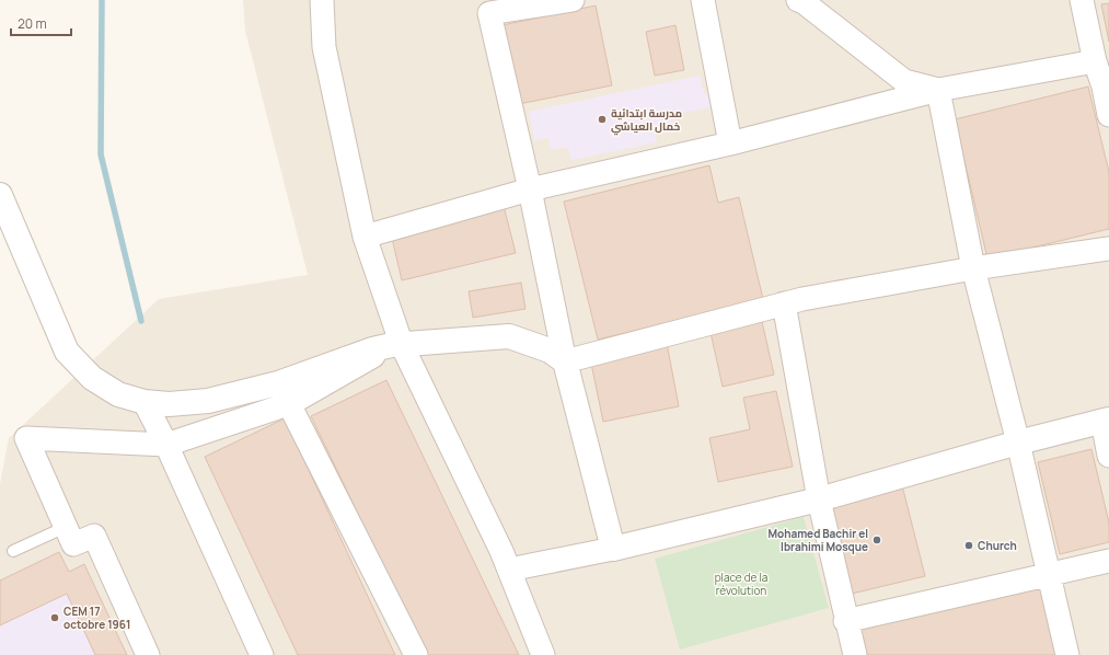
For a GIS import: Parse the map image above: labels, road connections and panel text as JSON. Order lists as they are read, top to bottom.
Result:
{
  "parks": ["place de la révolution"],
  "places": [
    "مدرسة ابتدائية خمال العياشي",
    "Mohamed Bachir el Ibrahimi Mosque",
    "Church",
    "CEM 17 octobre 1961"
  ],
  "scale_bar": "20 m"
}
